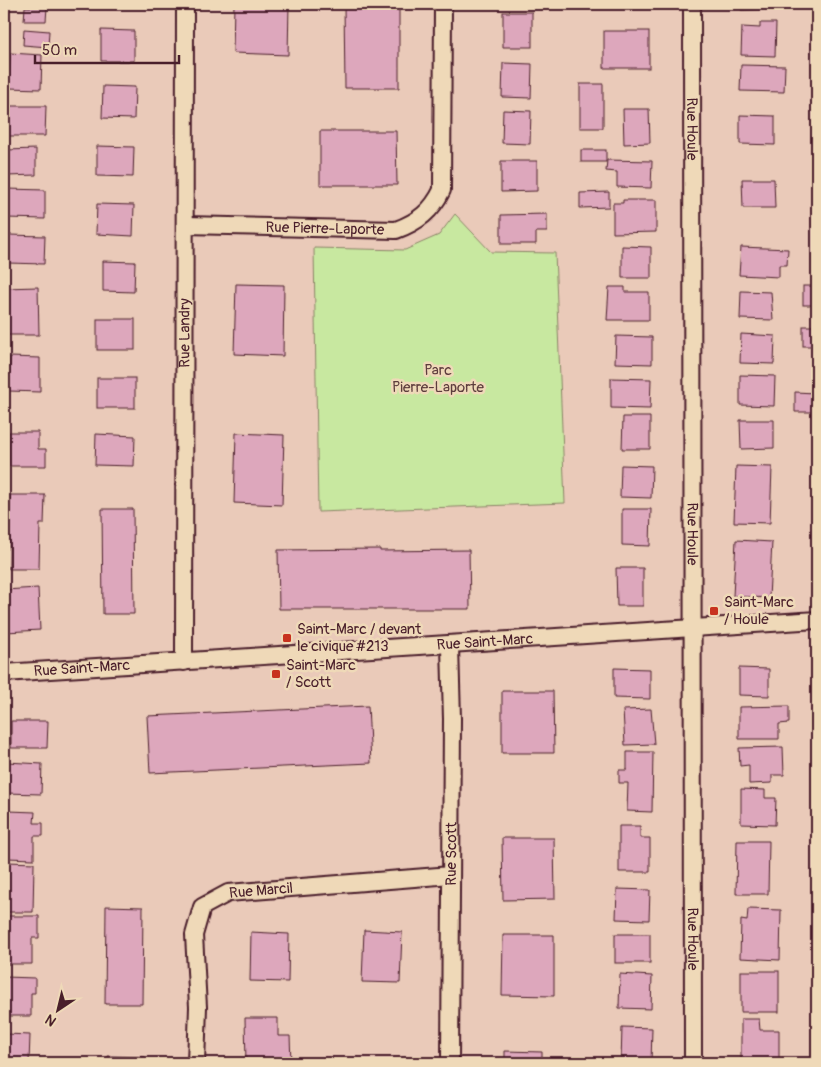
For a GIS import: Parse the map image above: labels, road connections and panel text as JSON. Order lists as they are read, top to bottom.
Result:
{
  "streets": {
    "street": [
      "Rue Houle",
      "Rue Pierre-Laporte",
      "Rue Landry",
      "Rue Saint-Marc",
      "Rue Scott",
      "Rue Marcil"
    ]
  },
  "crossings": [
    ["Rue Houle", "Rue Saint-Marc"],
    ["Rue Pierre-Laporte", "Rue Landry"],
    ["Rue Landry", "Rue Saint-Marc"],
    ["Rue Saint-Marc", "Rue Scott"],
    ["Rue Scott", "Rue Marcil"]
  ],
  "parks": ["Parc Pierre-Laporte"],
  "places": {
    "transit": ["Saint-Marc / Houle", "Saint-Marc / devant le civique #213", "Saint-Marc / Scott"]
  },
  "scale_bar": "50 m",
  "north": "bottom left"
}
